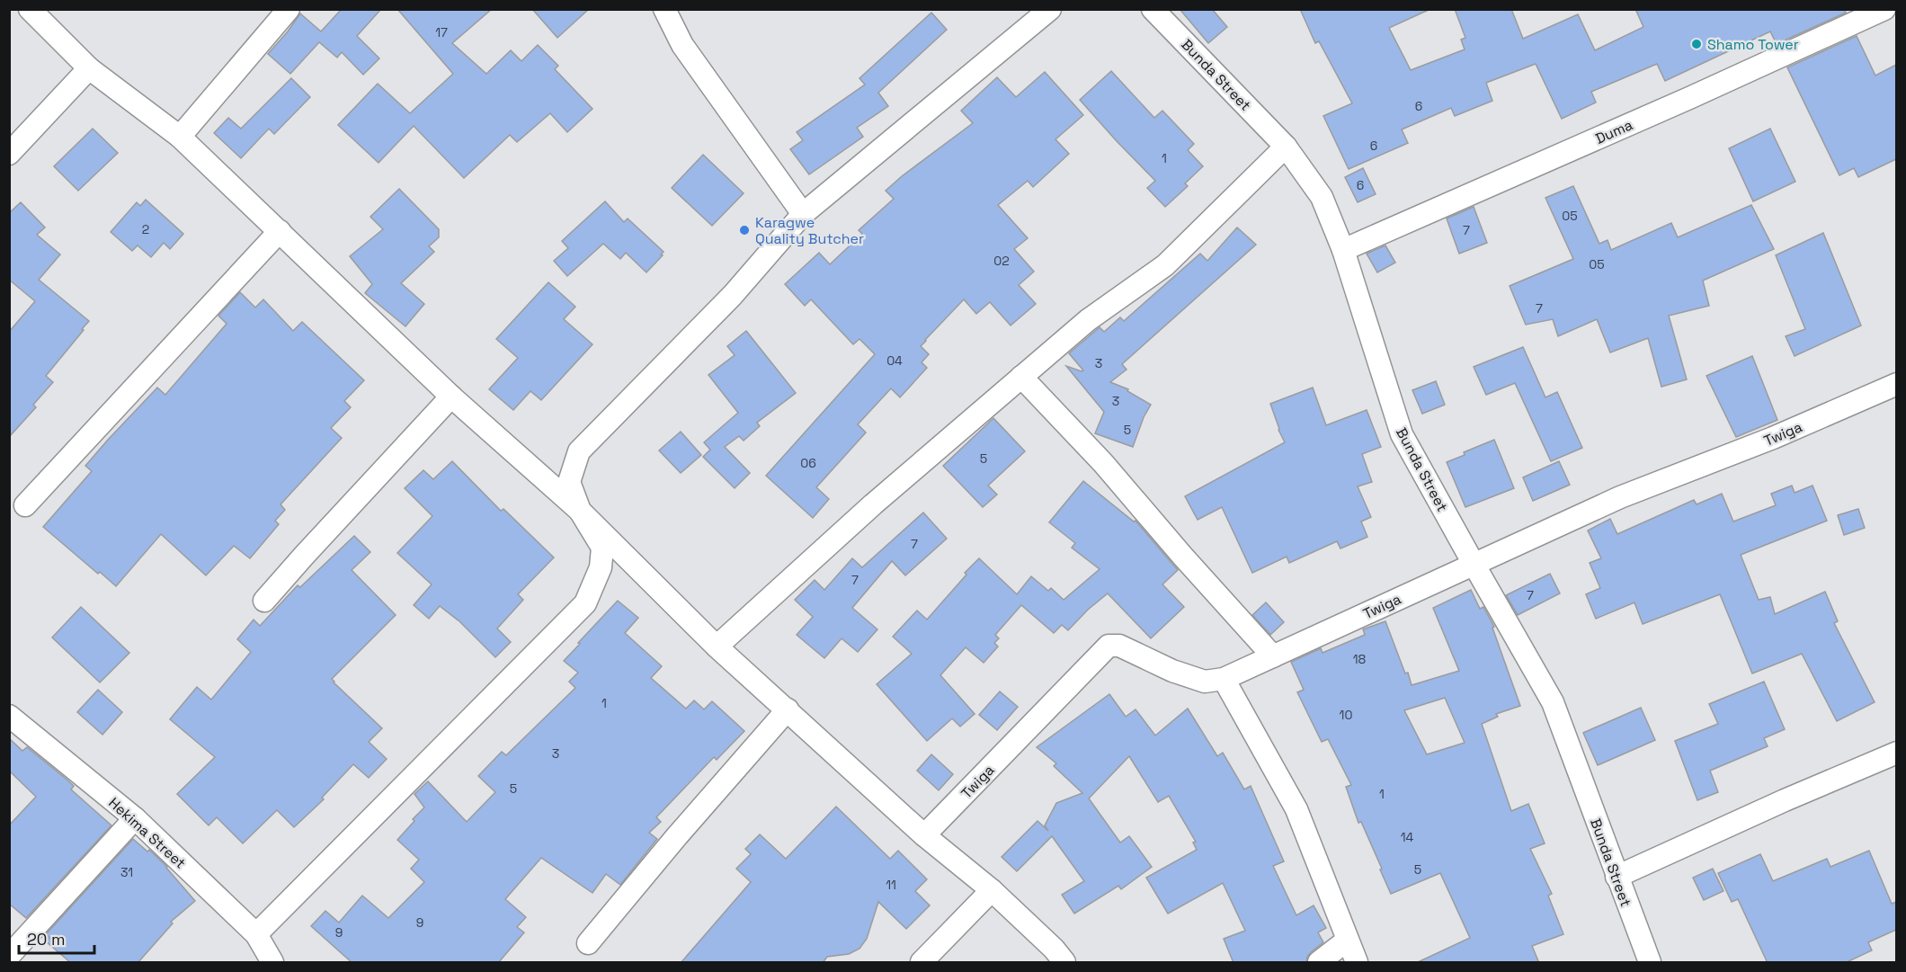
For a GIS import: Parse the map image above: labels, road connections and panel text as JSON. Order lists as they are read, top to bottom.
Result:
{
  "streets": {
    "street": [
      "Bunda Street",
      "Duma",
      "Twiga",
      "Hekima Street"
    ]
  },
  "crossings": [
    ["Bunda Street", "Duma"],
    ["Bunda Street", "Twiga"]
  ],
  "places": ["Shamo Tower", "Karagwe Quality Butcher"],
  "house_numbers": [
    "17",
    "6",
    "6",
    "1",
    "6",
    "05",
    "2",
    "7",
    "02",
    "05",
    "7",
    "04",
    "3",
    "3",
    "5",
    "5",
    "06",
    "7",
    "7",
    "7",
    "18",
    "1",
    "10",
    "3",
    "5",
    "1",
    "14",
    "5",
    "31",
    "11",
    "9",
    "9"
  ],
  "scale_bar": "20 m"
}
